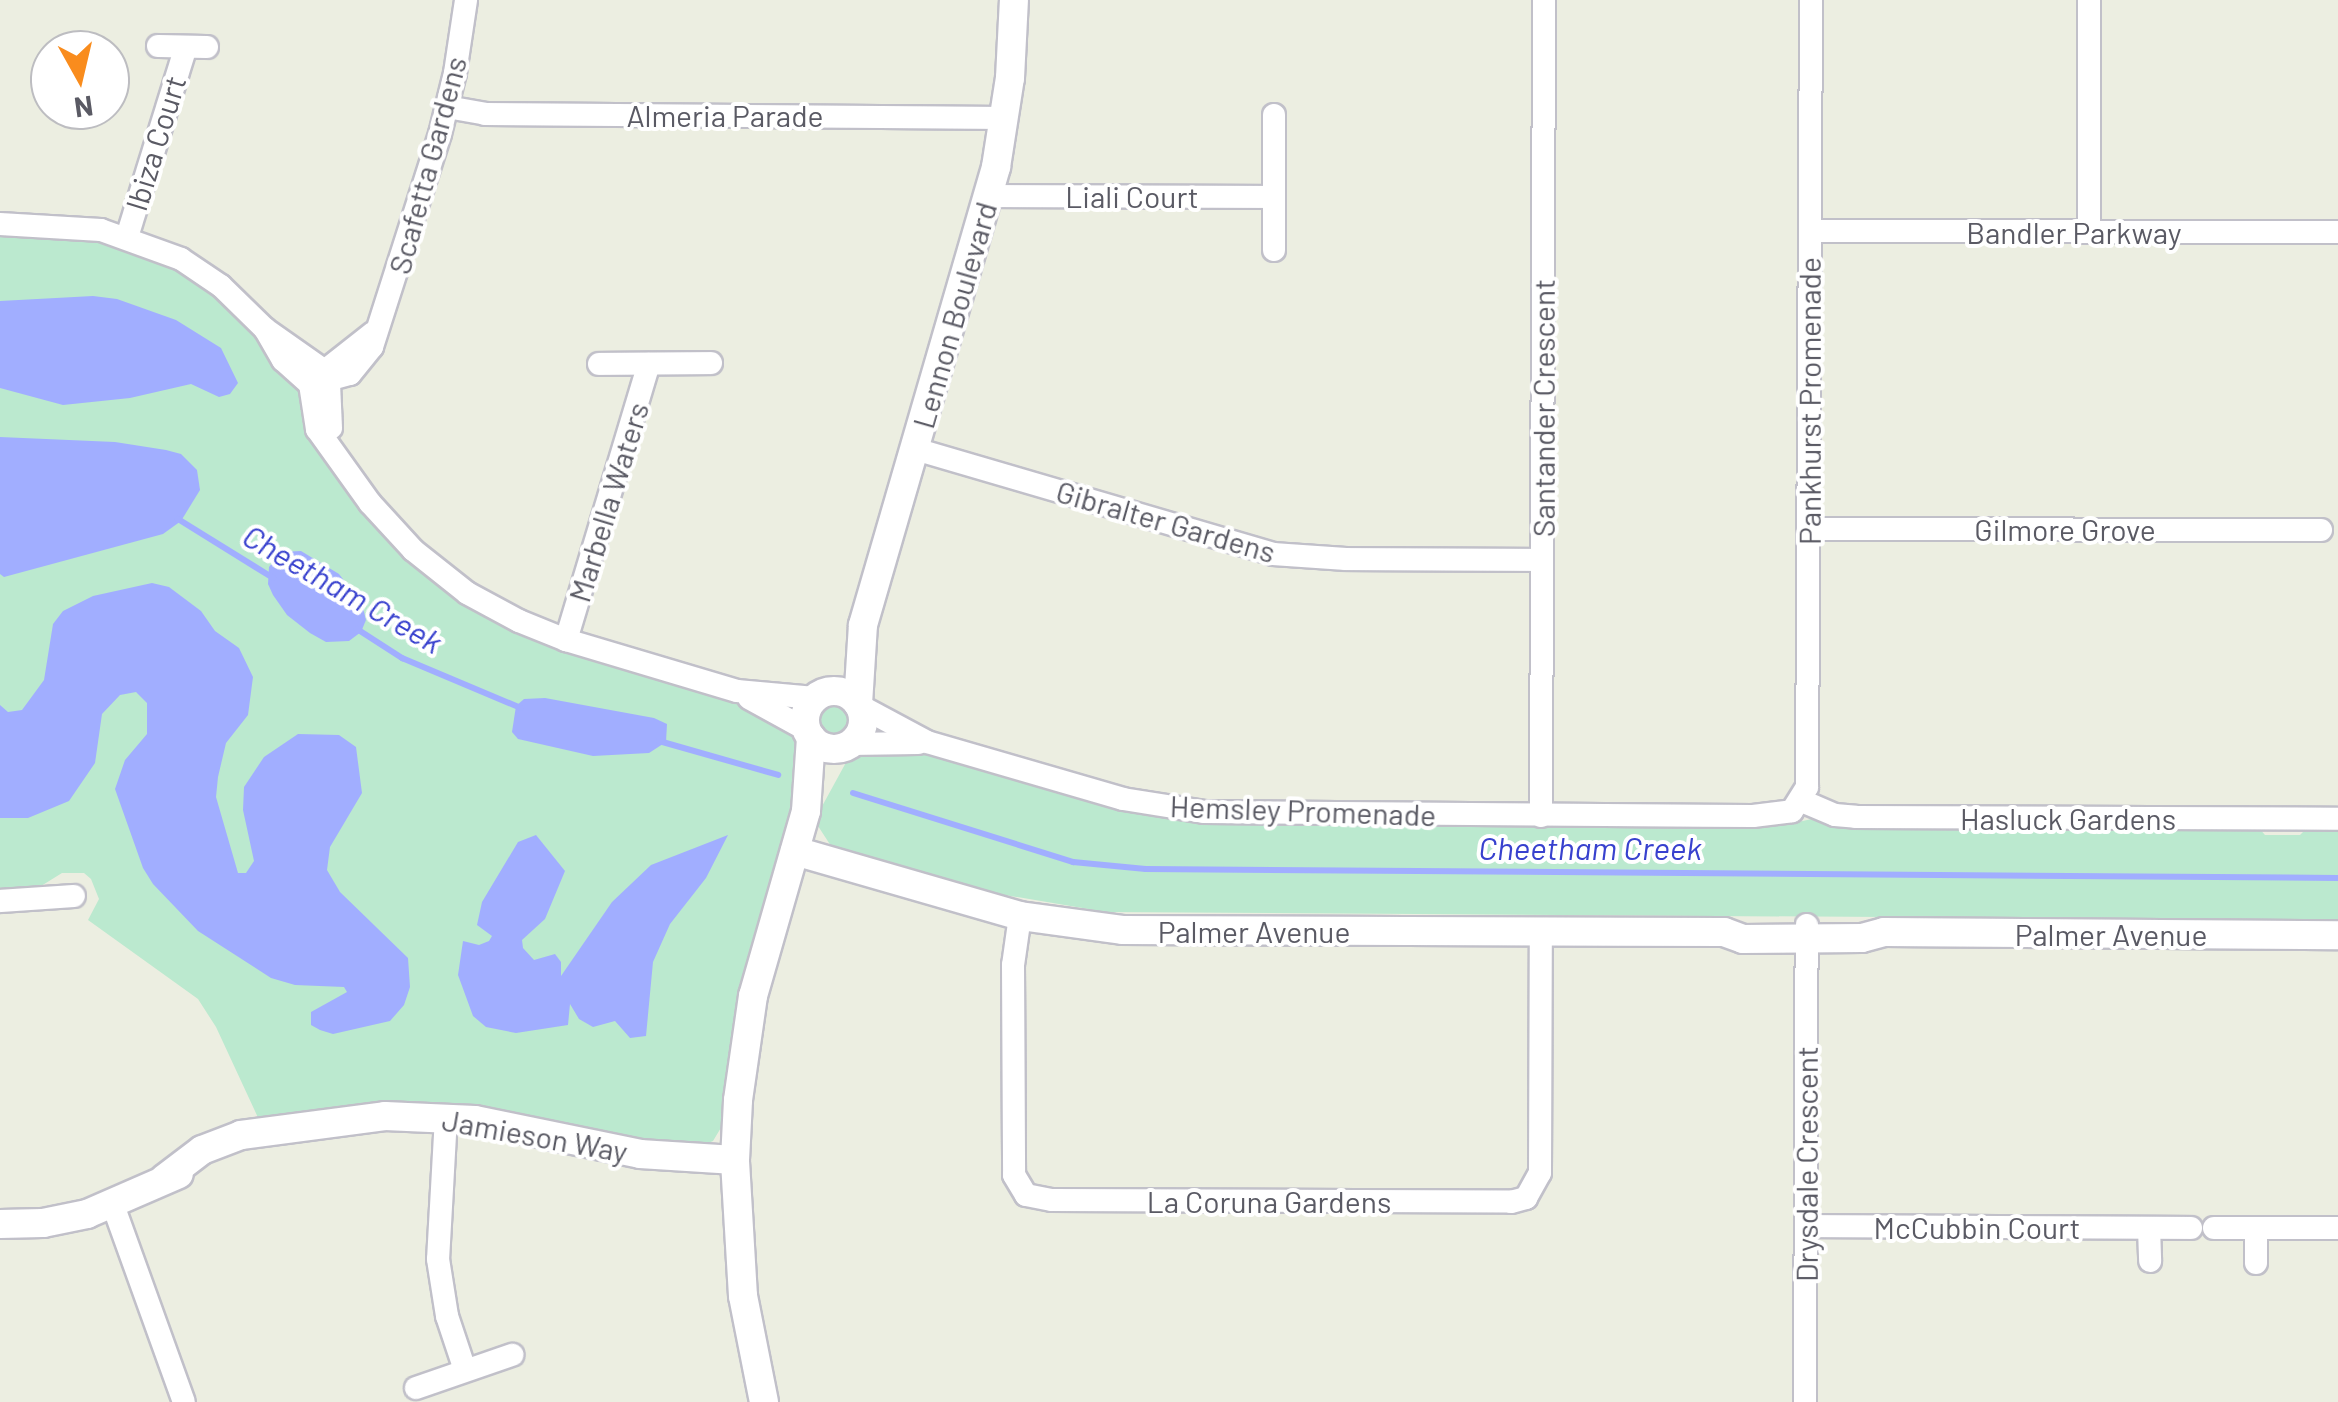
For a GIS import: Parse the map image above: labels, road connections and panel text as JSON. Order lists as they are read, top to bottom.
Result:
{
  "streets": {
    "street": [
      "Almeria Parade",
      "Ibiza Court",
      "Scafetta Gardens",
      "Liali Court",
      "Bandler Parkway",
      "Lennon Boulevard",
      "Pankhurst Promenade",
      "Santander Crescent",
      "Marbella Waters",
      "Gibralter Gardens",
      "Gilmore Grove",
      "Hemsley Promenade",
      "Hasluck Gardens",
      "Palmer Avenue",
      "Jamieson Way",
      "Drysdale Crescent",
      "La Coruna Gardens",
      "McCubbin Court"
    ]
  },
  "crossings": [
    ["Almeria Parade", "Scafetta Gardens"],
    ["Almeria Parade", "Lennon Boulevard"],
    ["Liali Court", "Lennon Boulevard"],
    ["Bandler Parkway", "Pankhurst Promenade"],
    ["Lennon Boulevard", "Gibralter Gardens"],
    ["Lennon Boulevard", "Hemsley Promenade"],
    ["Pankhurst Promenade", "Gilmore Grove"],
    ["Pankhurst Promenade", "Hemsley Promenade"],
    ["Pankhurst Promenade", "Hasluck Gardens"],
    ["Santander Crescent", "Gibralter Gardens"],
    ["Santander Crescent", "Hemsley Promenade"],
    ["Hemsley Promenade", "Hasluck Gardens"],
    ["Palmer Avenue", "Drysdale Crescent"],
    ["Palmer Avenue", "La Coruna Gardens"],
    ["Drysdale Crescent", "McCubbin Court"]
  ],
  "water": ["Cheetham Creek"],
  "north": "bottom"
}
